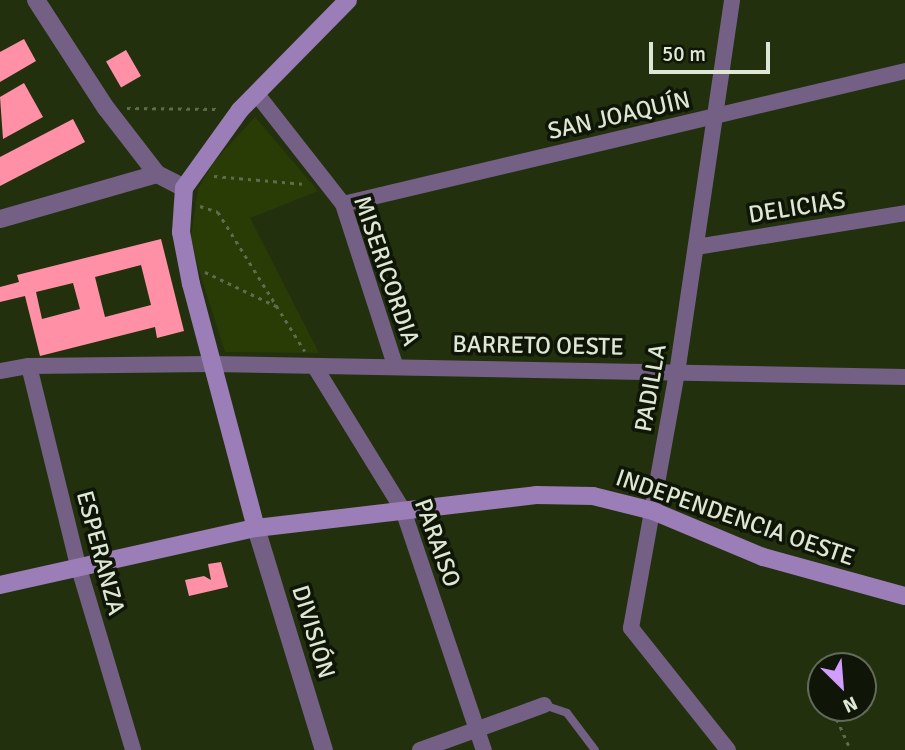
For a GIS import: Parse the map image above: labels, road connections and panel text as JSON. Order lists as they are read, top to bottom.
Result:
{
  "streets": {
    "main road": ["INDEPENDENCIA OESTE"],
    "street": [
      "SAN JOAQUÍN",
      "DELICIAS",
      "MISERICORDIA",
      "BARRETO OESTE",
      "PADILLA",
      "PARAISO",
      "ESPERANZA",
      "DIVISIÓN"
    ]
  },
  "crossings": [
    ["SAN JOAQUÍN", "MISERICORDIA"],
    ["SAN JOAQUÍN", "PADILLA"],
    ["DELICIAS", "PADILLA"],
    ["MISERICORDIA", "BARRETO OESTE"],
    ["BARRETO OESTE", "PADILLA"],
    ["BARRETO OESTE", "PARAISO"],
    ["BARRETO OESTE", "ESPERANZA"],
    ["PADILLA", "INDEPENDENCIA OESTE"],
    ["INDEPENDENCIA OESTE", "PARAISO"],
    ["INDEPENDENCIA OESTE", "ESPERANZA"],
    ["INDEPENDENCIA OESTE", "DIVISIÓN"]
  ],
  "scale_bar": "50 m",
  "north": "bottom right"
}
